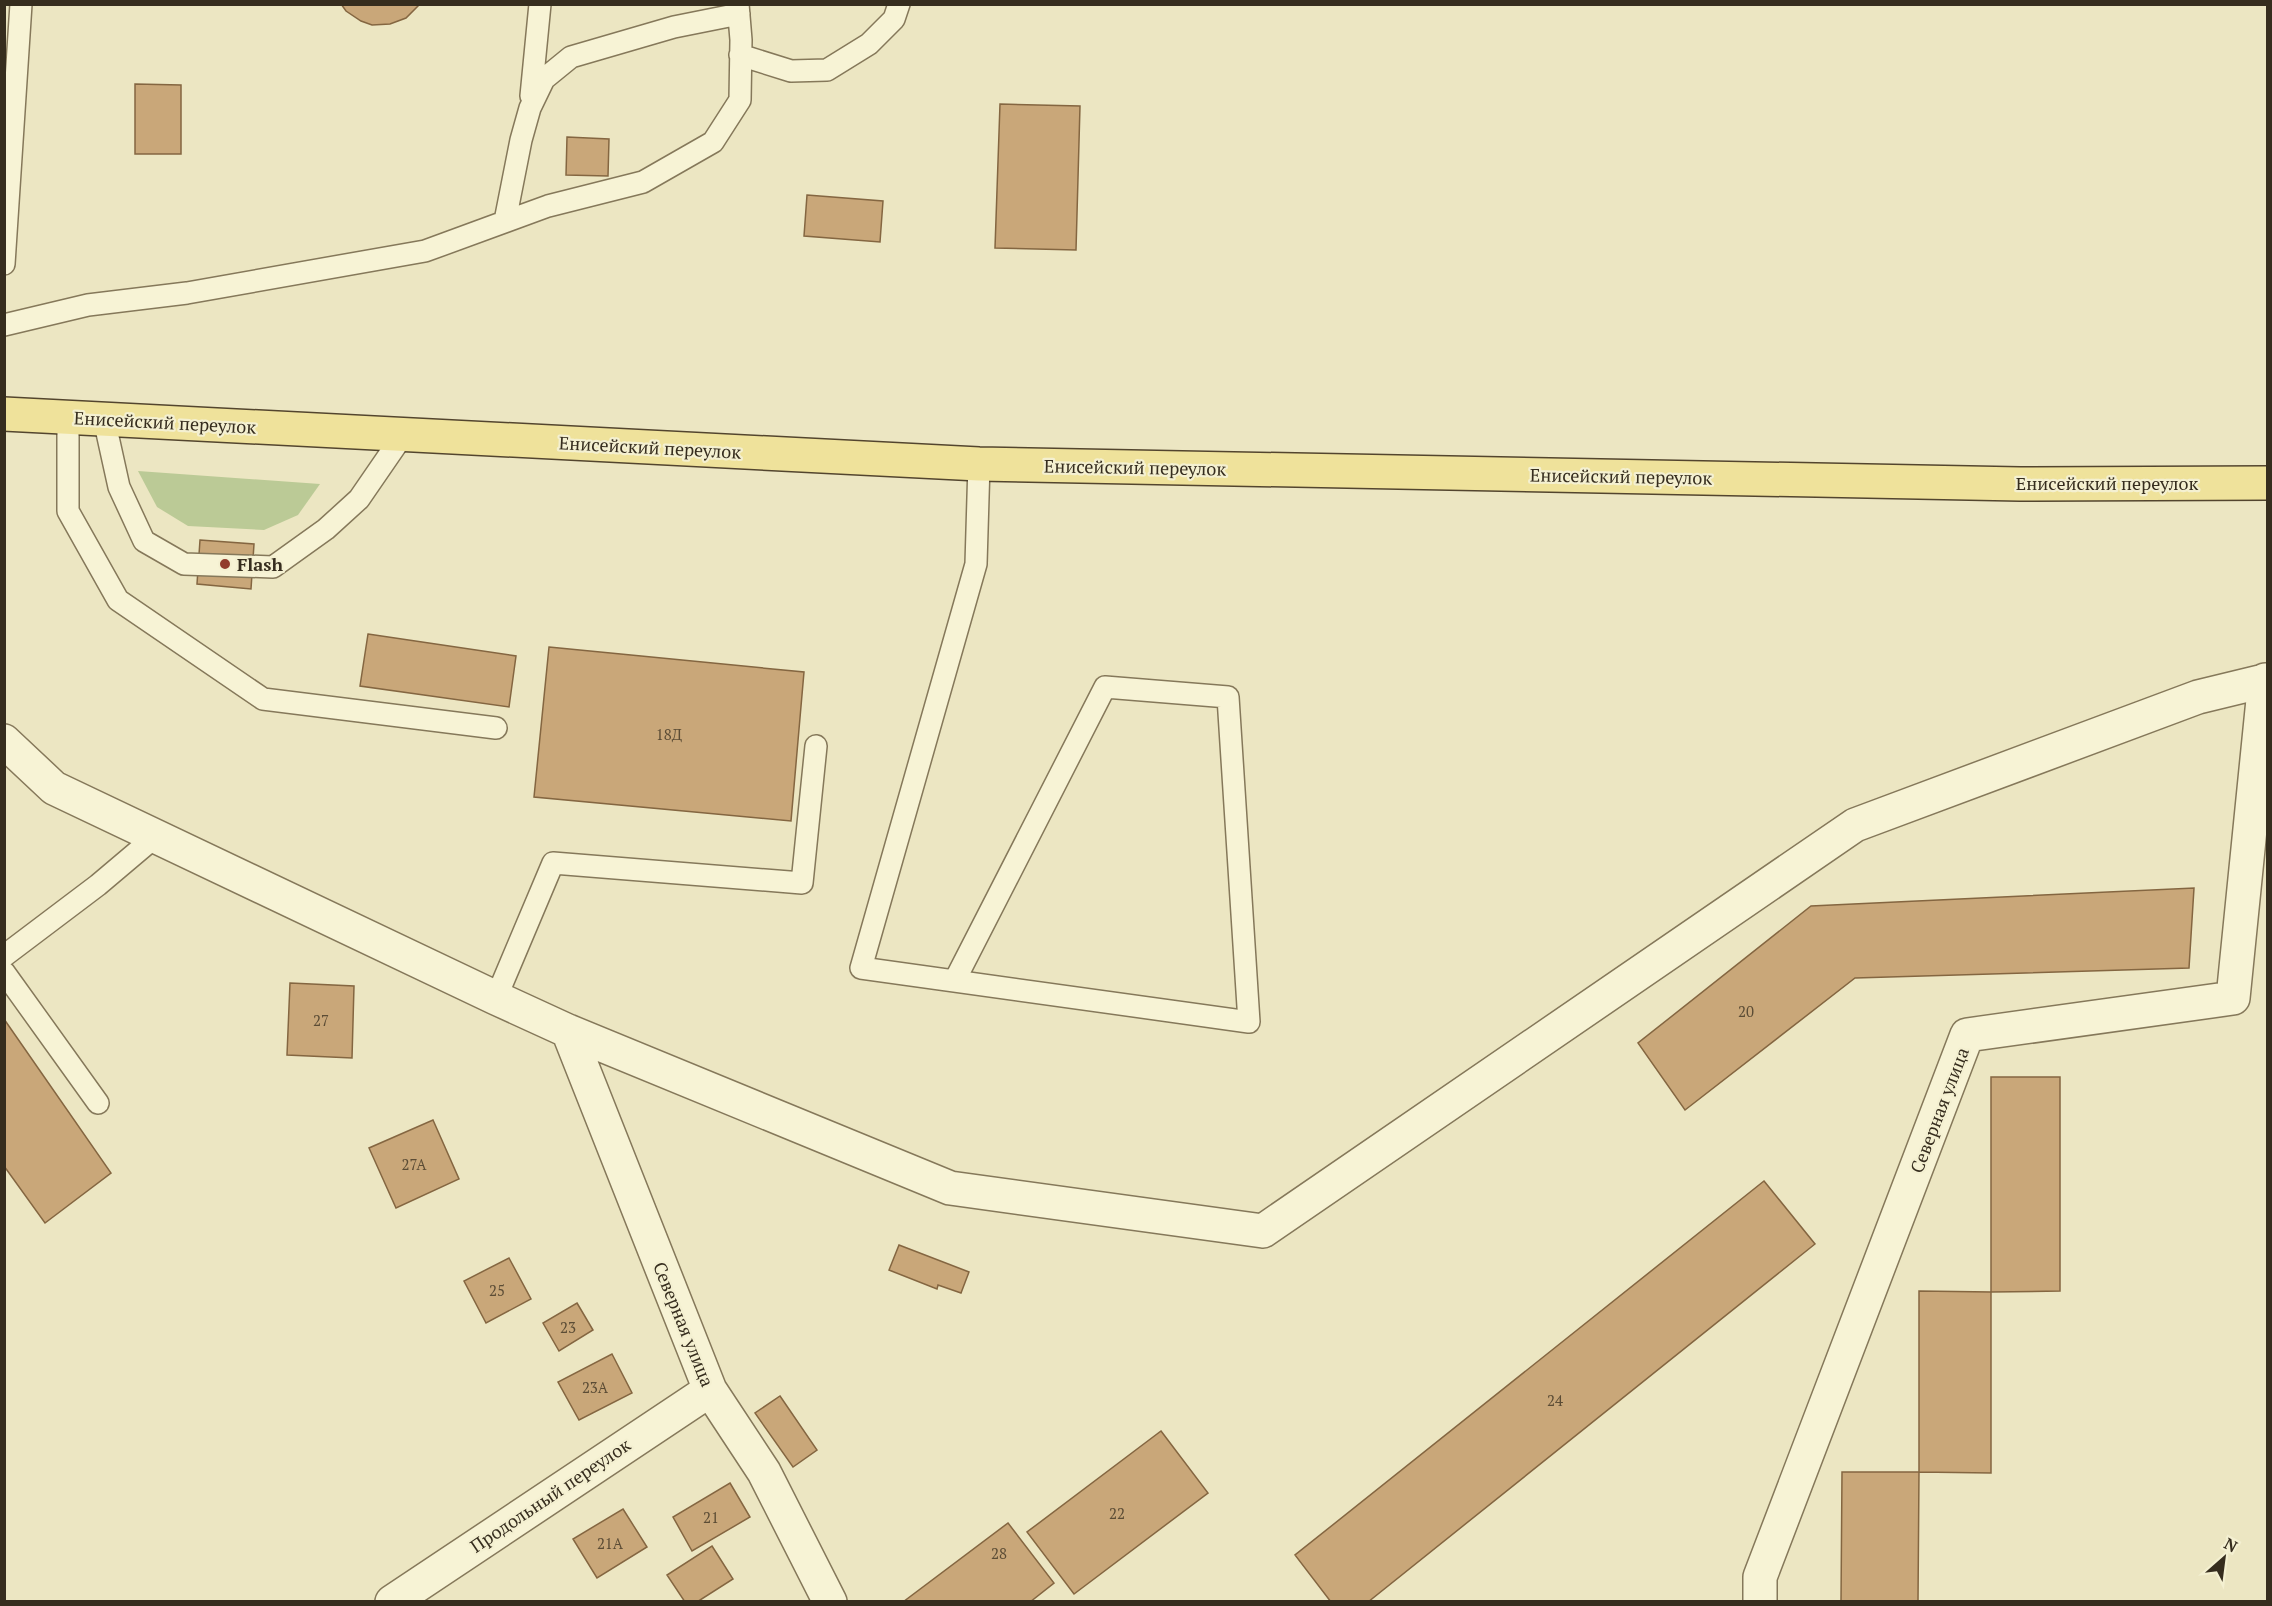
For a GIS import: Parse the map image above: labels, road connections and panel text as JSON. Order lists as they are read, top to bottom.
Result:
{
  "streets": {
    "main road": ["Енисейский переулок"],
    "street": ["Северная улица", "Продольный переулок"]
  },
  "crossings": [
    ["Северная улица", "Продольный переулок"]
  ],
  "places": ["Flash"],
  "house_numbers": [
    "18Д",
    "20",
    "27",
    "27А",
    "25",
    "23",
    "23А",
    "24",
    "22",
    "21",
    "21А",
    "28"
  ],
  "north": "top right"
}
